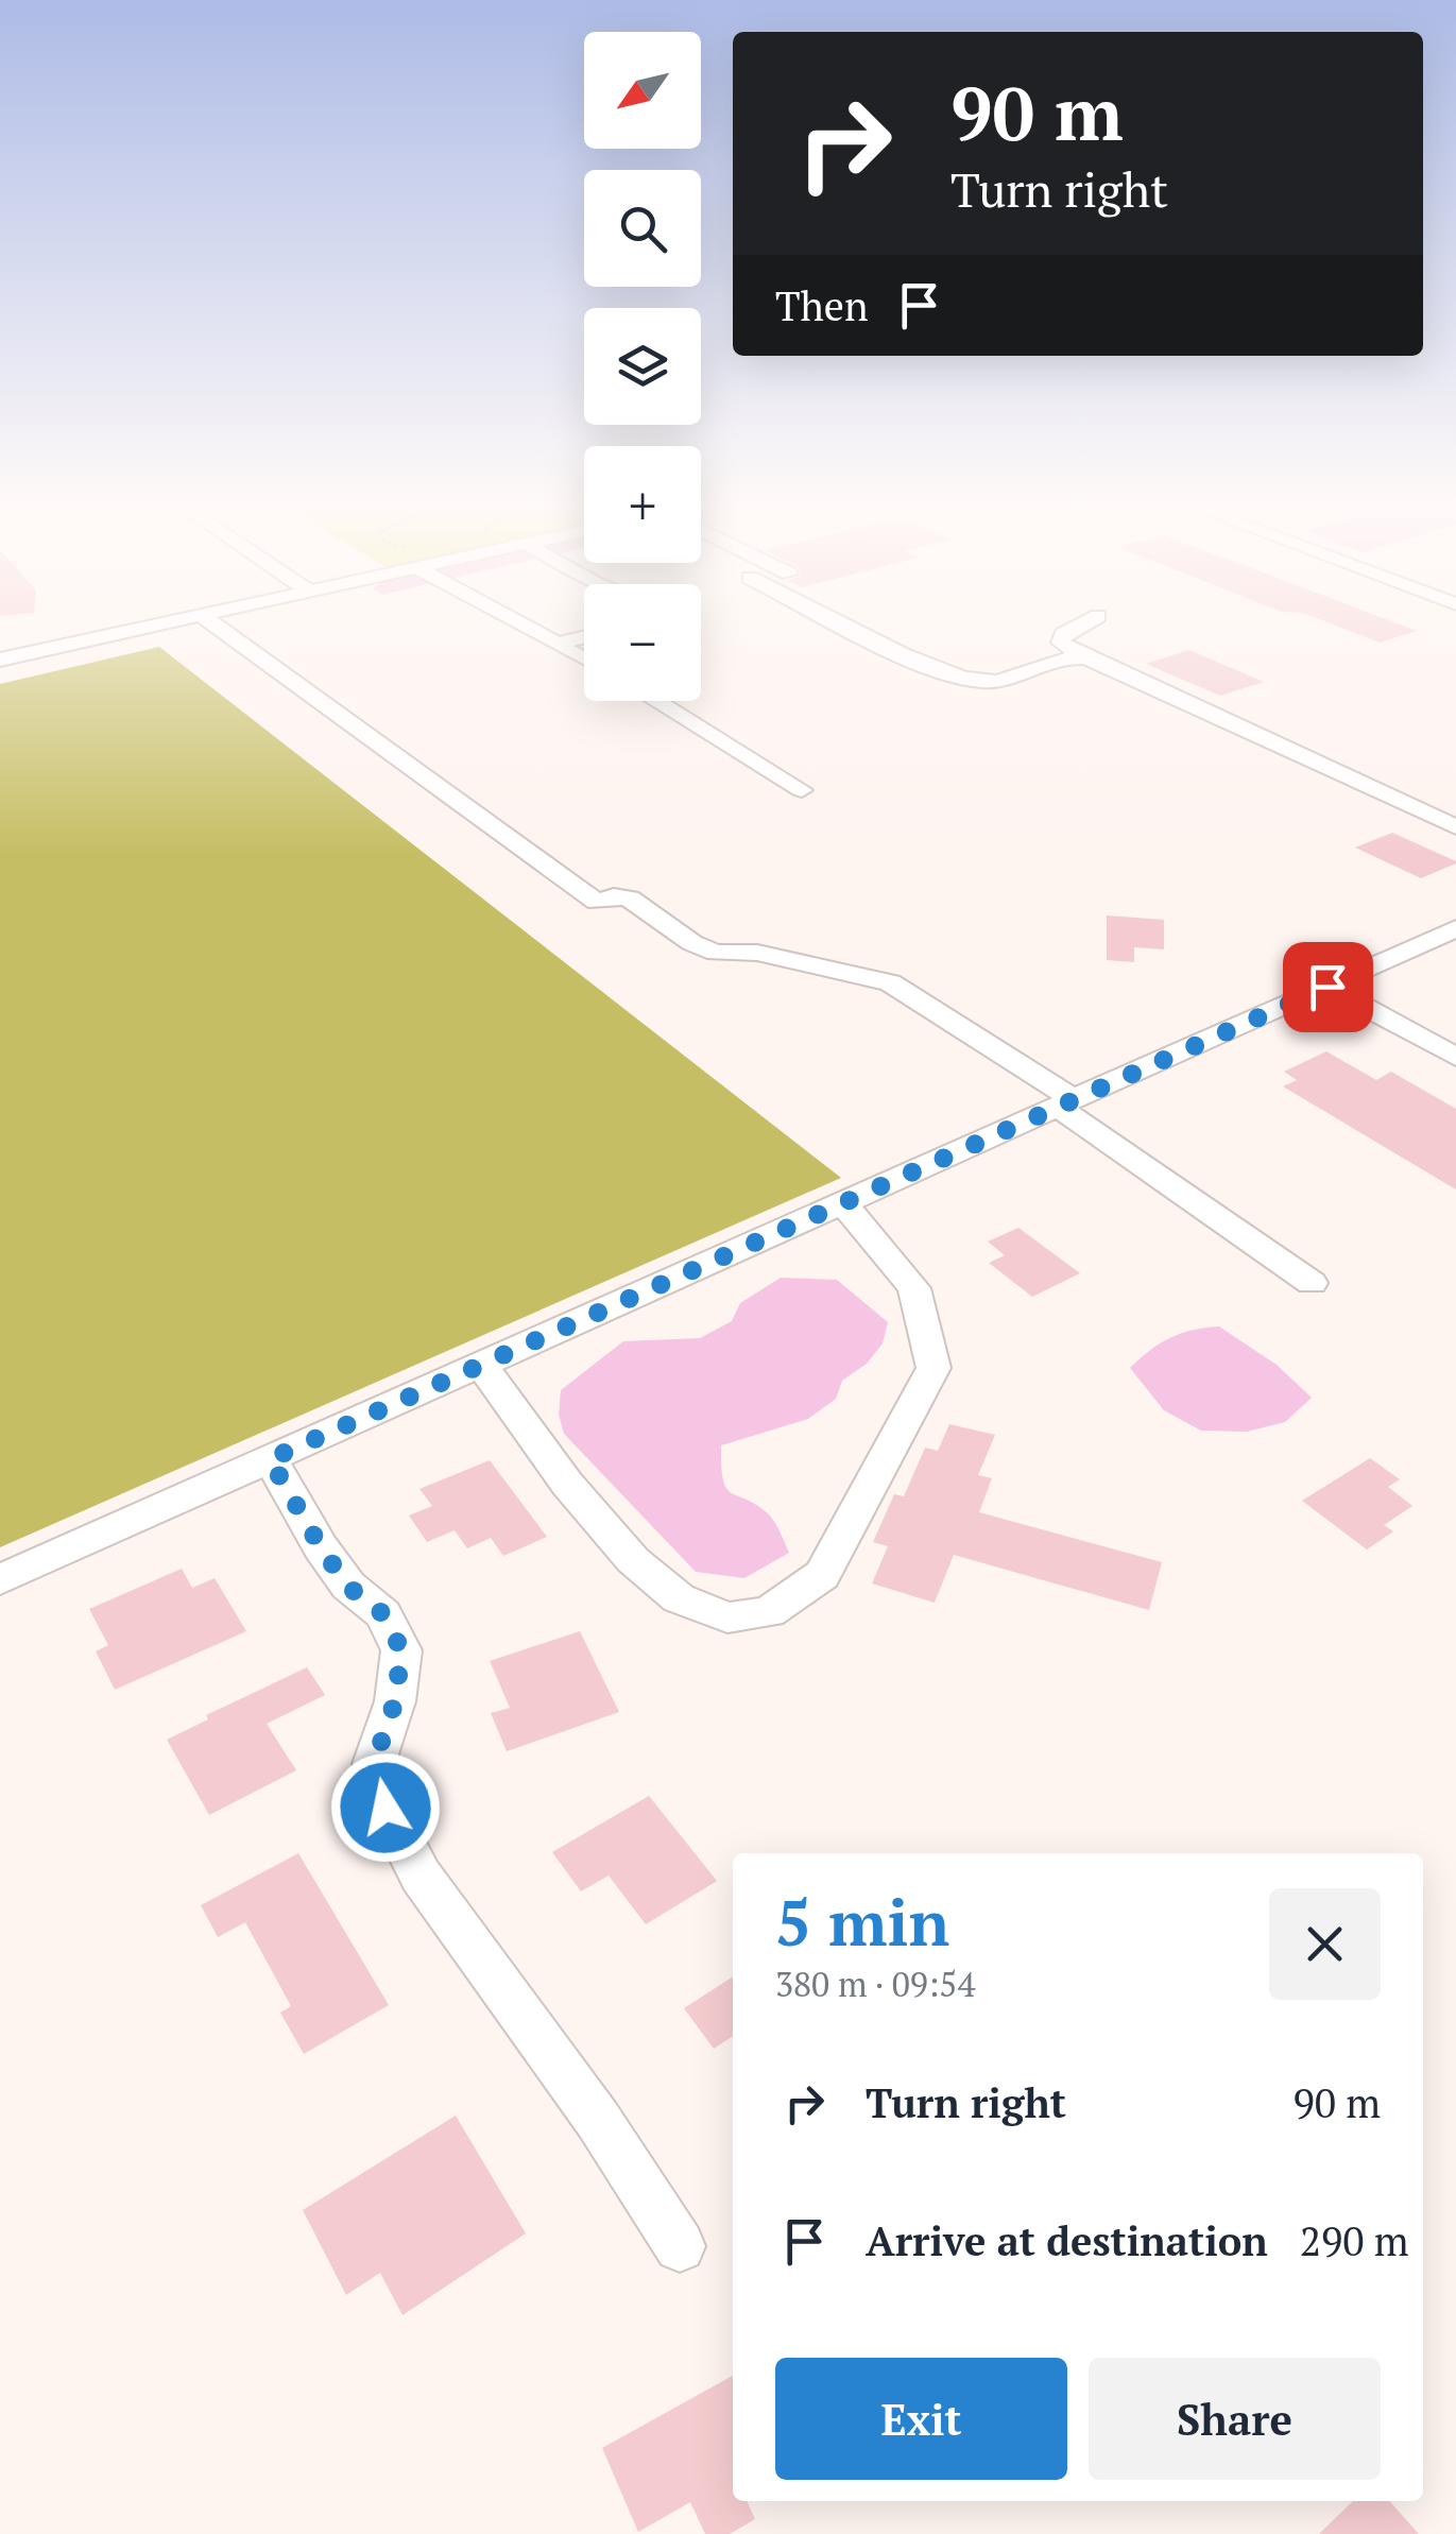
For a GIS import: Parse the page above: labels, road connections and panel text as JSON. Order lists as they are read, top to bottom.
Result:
{
  "north": "bottom left",
  "page": {
    "map_buttons": ["+", "−"],
    "turn": ["90 m", "Turn right"],
    "then": "Then",
    "heading": ["5 min", "380 m · 09:54"],
    "list": [
      {
        "name": "Turn right",
        "value": "90 m"
      },
      {
        "name": "Arrive at destination",
        "value": "290 m"
      }
    ],
    "buttons": ["Exit", "Share"]
  }
}
